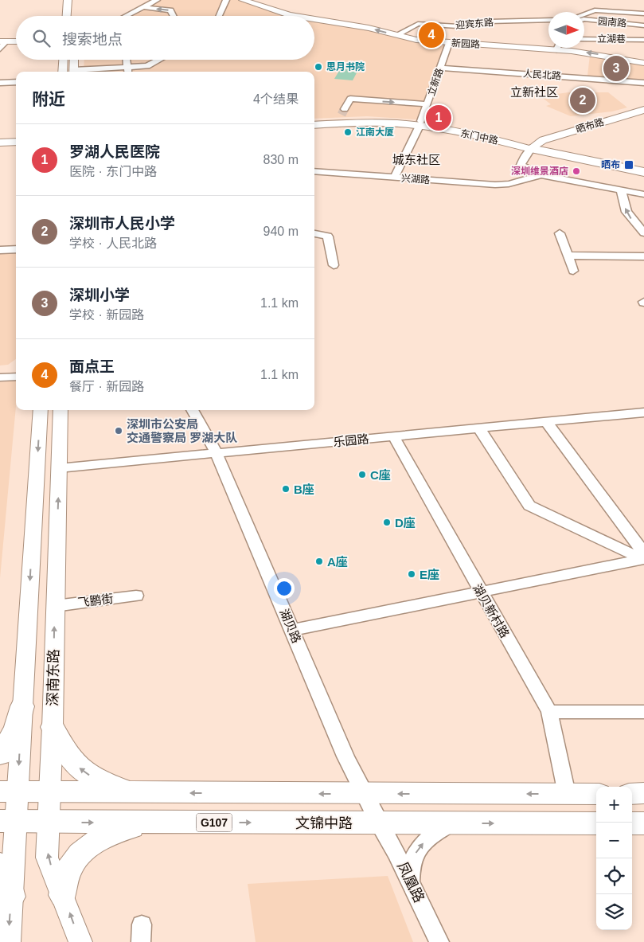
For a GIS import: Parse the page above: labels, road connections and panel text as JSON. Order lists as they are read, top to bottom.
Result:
{
  "streets": {
    "highway": ["东门中路", "G107", "文锦中路"],
    "main road": ["新园路", "晒布路", "深南东路"],
    "street": [
      "园南路",
      "迎宾东路",
      "立湖巷",
      "人民北路",
      "立新路",
      "兴湖路",
      "乐园路",
      "飞鹏街",
      "湖贝新村路",
      "湖贝路",
      "凤凰路"
    ]
  },
  "crossings": [
    ["迎宾东路", "新园路"],
    ["新园路", "立新路"],
    ["人民北路", "立新路"],
    ["立新路", "东门中路"],
    ["立新路", "兴湖路"],
    ["晒布路", "东门中路"],
    ["乐园路", "湖贝新村路"],
    ["乐园路", "湖贝路"],
    ["乐园路", "深南东路"],
    ["飞鹏街", "深南东路"],
    ["湖贝路", "文锦中路"],
    ["湖贝路", "凤凰路"],
    ["深南东路", "G107"],
    ["深南东路", "文锦中路"],
    ["G107", "文锦中路"],
    ["文锦中路", "凤凰路"]
  ],
  "one_way": ["新园路"],
  "districts": ["立新社区", "城东社区"],
  "places": {
    "other": [
      "思月书院",
      "江南大厦",
      "深圳维景酒店",
      "深圳市公安局 交通警察局 罗湖大队",
      "C座",
      "B座",
      "D座",
      "A座",
      "E座"
    ],
    "transit": ["晒布"]
  },
  "north": "right",
  "page": {
    "search": "搜索地点",
    "pins": [
      "4",
      "3",
      "2",
      "1"
    ],
    "heading": ["附近", "4个结果"],
    "list": [
      {
        "mark": "1",
        "name": "罗湖人民医院",
        "note": "医院 · 东门中路",
        "value": "830 m"
      },
      {
        "mark": "2",
        "name": "深圳市人民小学",
        "note": "学校 · 人民北路",
        "value": "940 m"
      },
      {
        "mark": "3",
        "name": "深圳小学",
        "note": "学校 · 新园路",
        "value": "1.1 km"
      },
      {
        "mark": "4",
        "name": "面点王",
        "note": "餐厅 · 新园路",
        "value": "1.1 km"
      }
    ],
    "map_buttons": ["+", "−"]
  }
}
